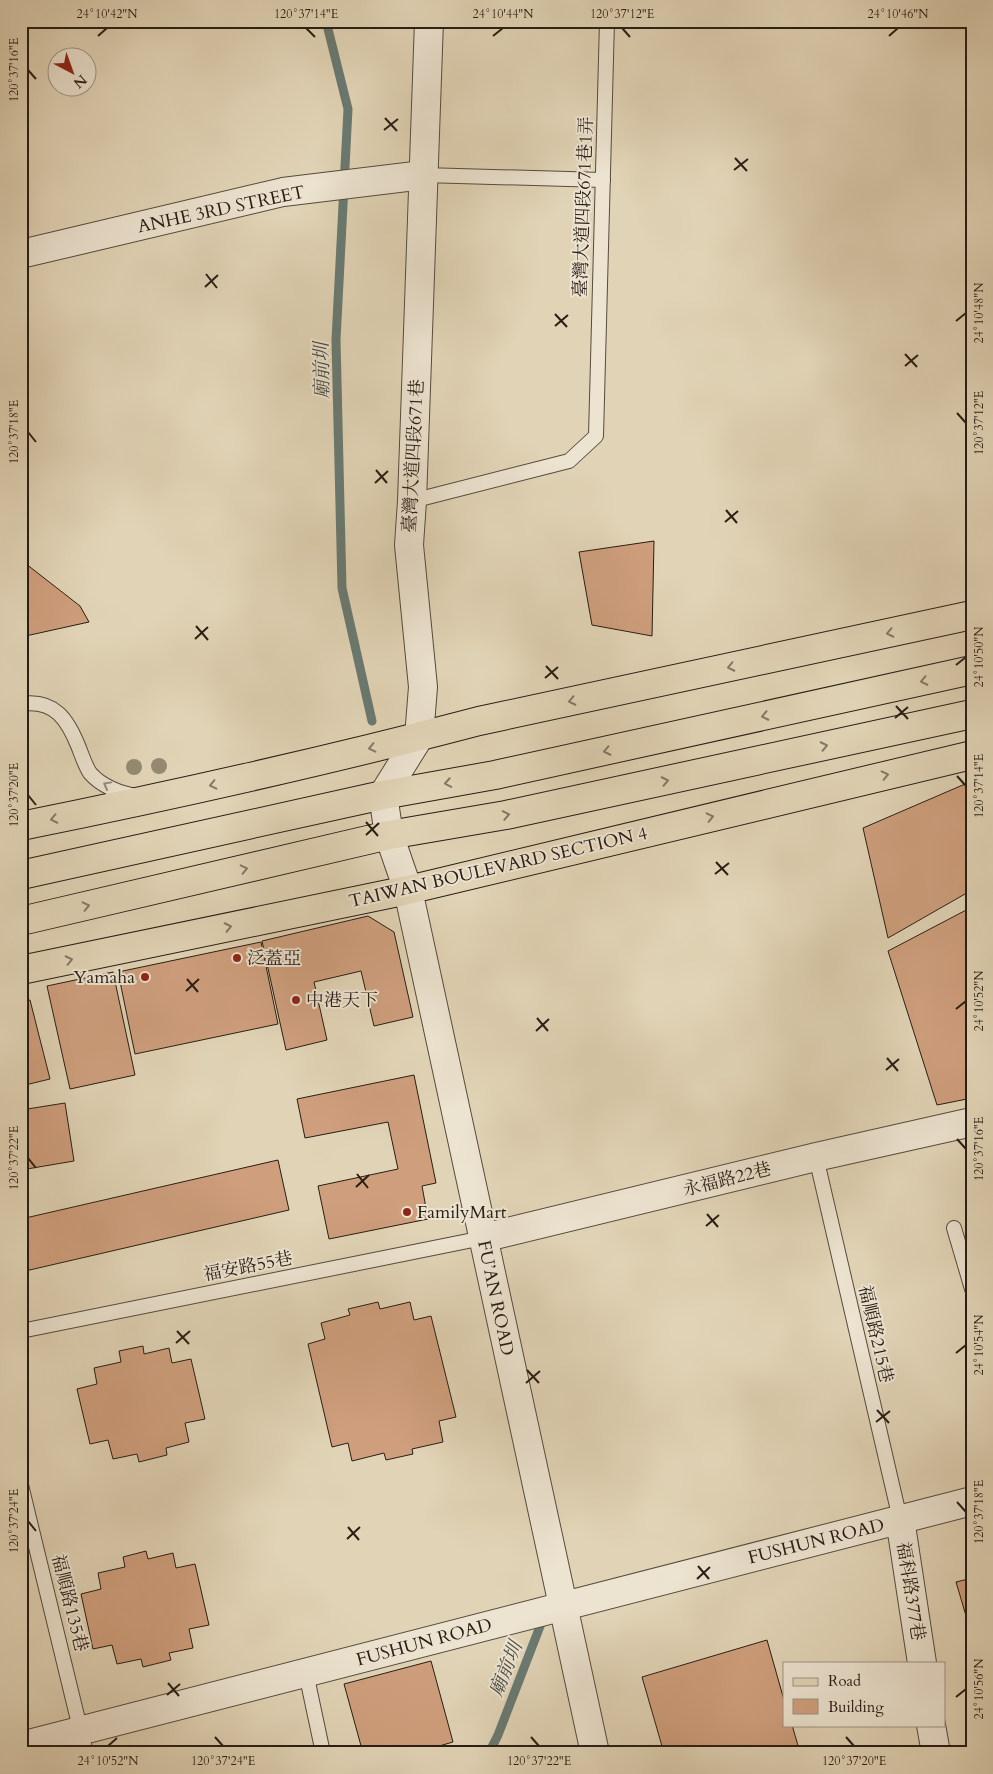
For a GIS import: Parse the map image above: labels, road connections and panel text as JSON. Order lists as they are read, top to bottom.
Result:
{
  "streets": {
    "main road": ["TAIWAN BOULEVARD SECTION 4"],
    "street": [
      "ANHE 3RD STREET",
      "臺灣大道四段671巷",
      "永福路22巷",
      "FU’AN ROAD",
      "FUSHUN ROAD",
      "福科路377巷"
    ],
    "lane": [
      "臺灣大道四段671巷1弄",
      "福安路55巷",
      "福順路215巷",
      "福順路135巷"
    ]
  },
  "crossings": [
    ["臺灣大道四段671巷1弄", "臺灣大道四段671巷"],
    ["ANHE 3RD STREET", "臺灣大道四段671巷"],
    ["TAIWAN BOULEVARD SECTION 4", "FU’AN ROAD"],
    ["永福路22巷", "福安路55巷"],
    ["永福路22巷", "FU’AN ROAD"],
    ["永福路22巷", "福順路215巷"],
    ["福安路55巷", "FU’AN ROAD"],
    ["FU’AN ROAD", "FUSHUN ROAD"],
    ["福順路215巷", "FUSHUN ROAD"],
    ["福順路215巷", "福科路377巷"],
    ["FUSHUN ROAD", "福科路377巷"],
    ["FUSHUN ROAD", "福順路135巷"]
  ],
  "water": ["廟前圳"],
  "places": [
    "泛蓋亞",
    "Yamaha",
    "中港天下",
    "FamilyMart"
  ],
  "legend": ["Road", "Building"],
  "north": "bottom right",
  "coordinates": [
    "24°10'42\"N",
    "120°37'14\"E",
    "24°10'44\"N",
    "120°37'12\"E",
    "24°10'46\"N",
    "120°37'16\"E",
    "24°10'48\"N",
    "120°37'18\"E",
    "24°10'50\"N",
    "120°37'20\"E",
    "24°10'52\"N",
    "120°37'22\"E",
    "24°10'54\"N",
    "120°37'24\"E",
    "24°10'56\"N"
  ]
}
